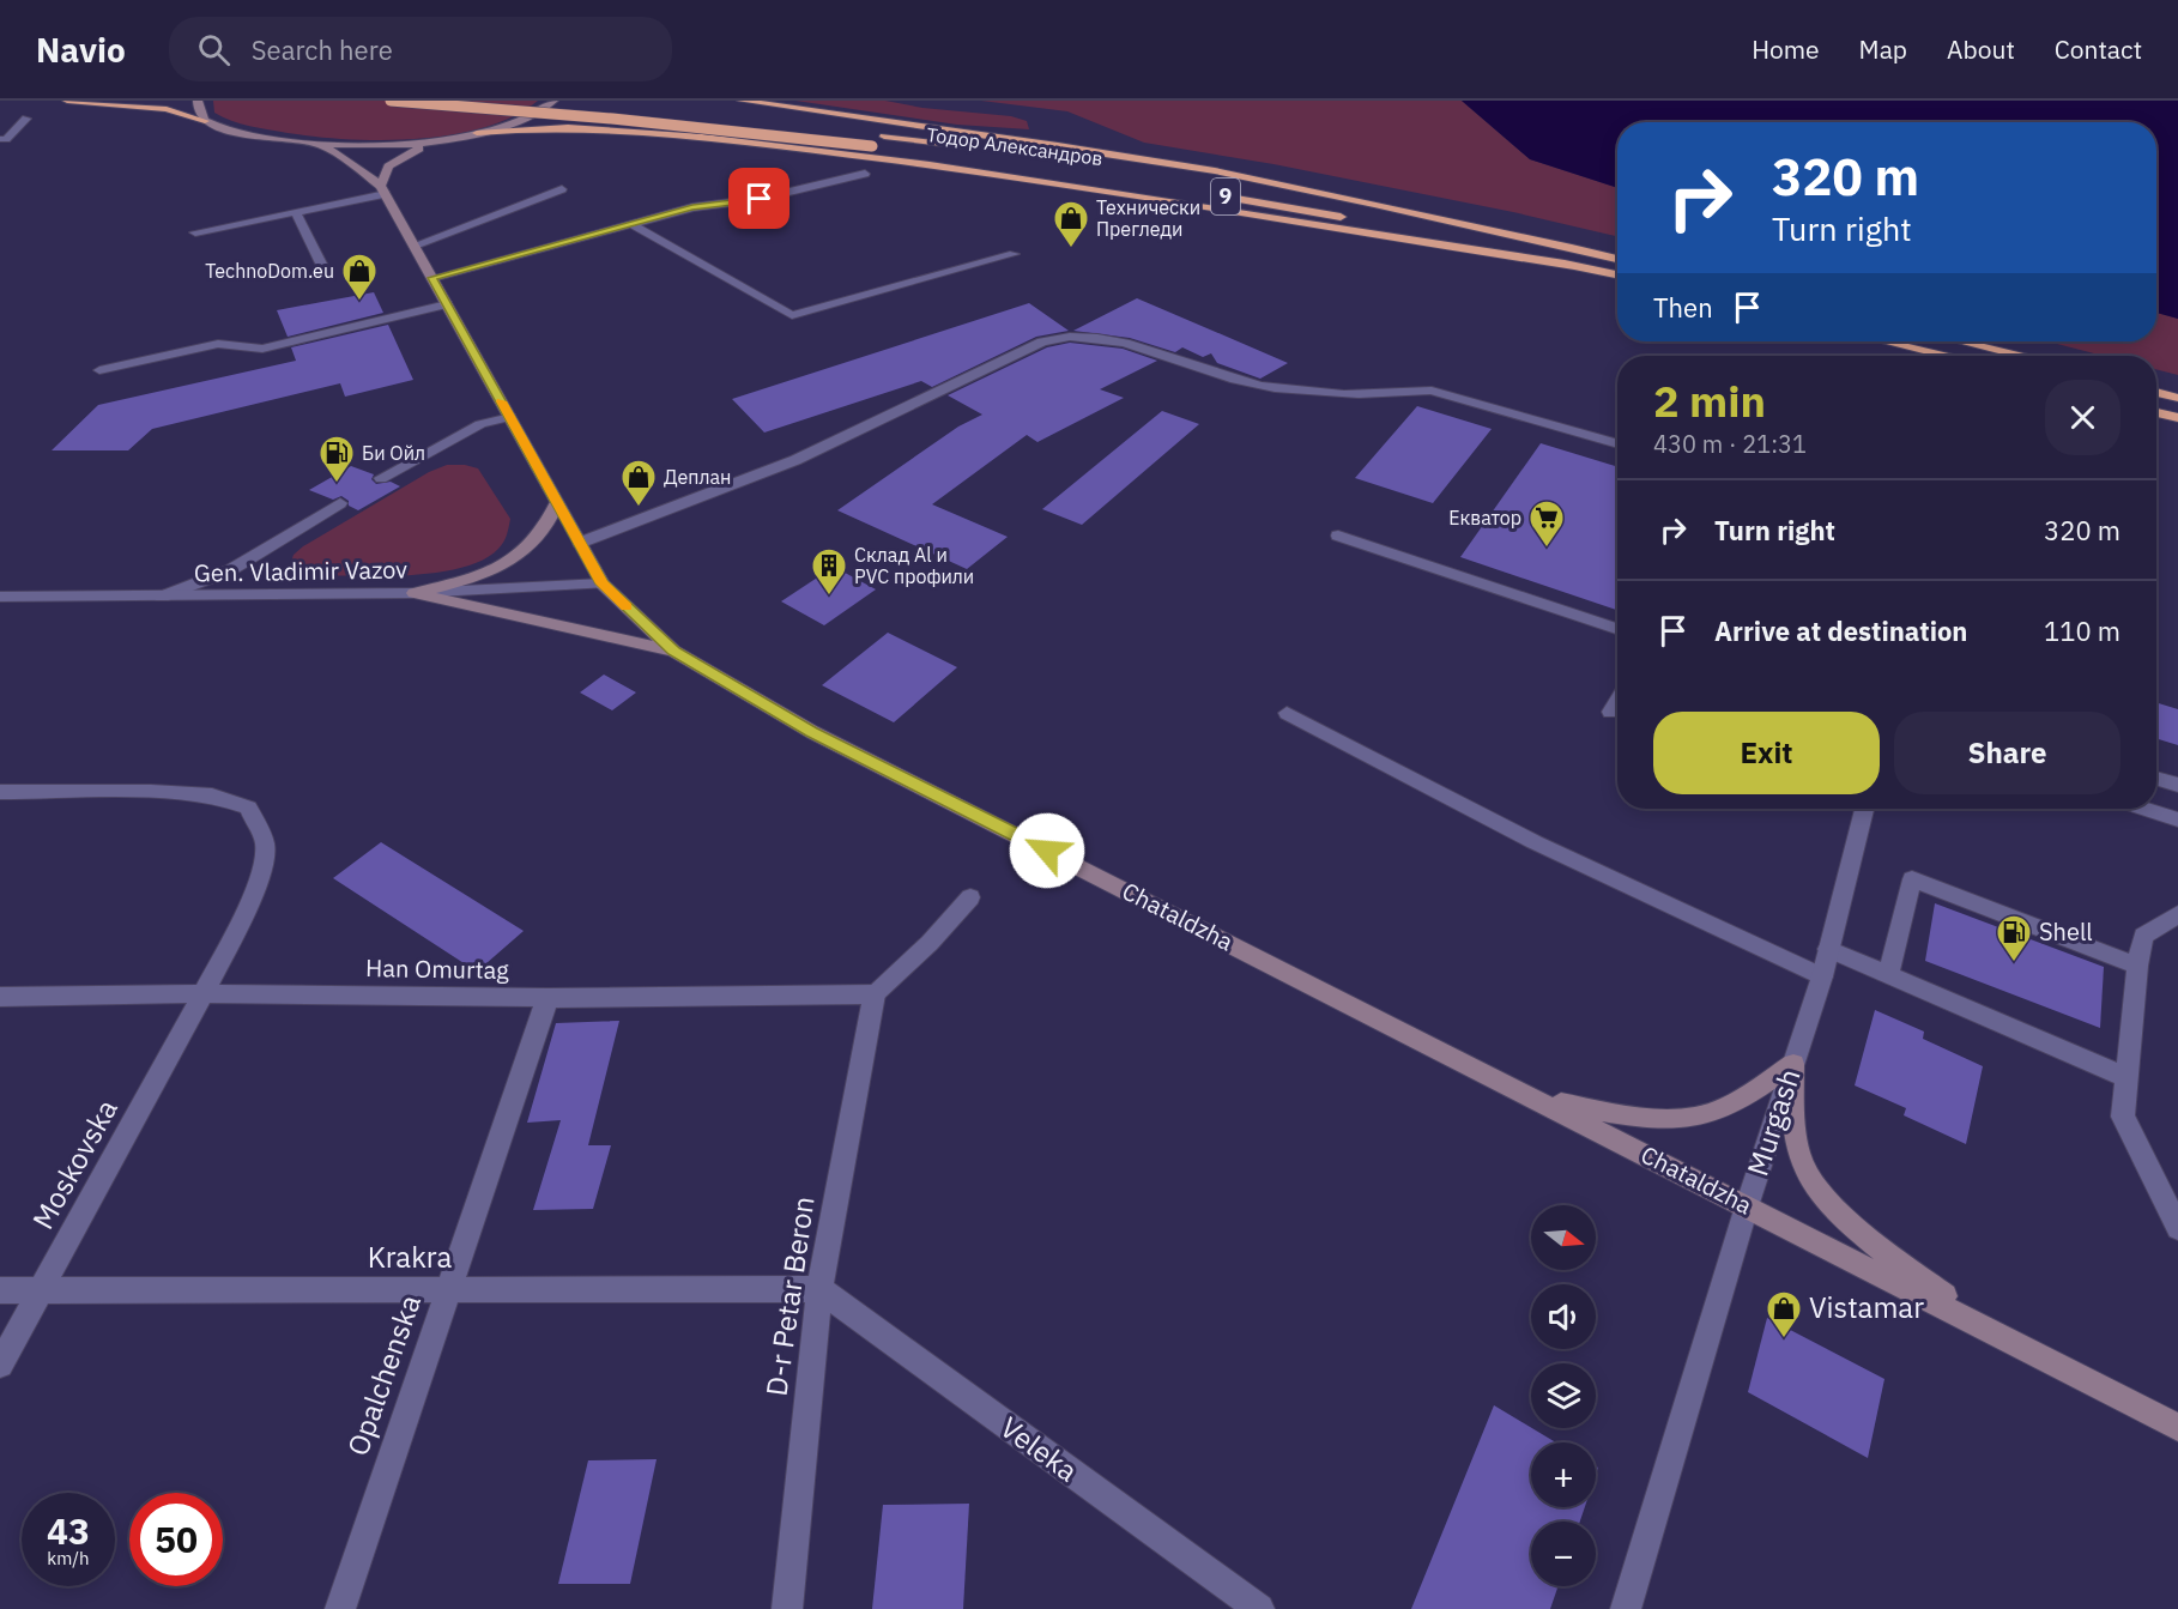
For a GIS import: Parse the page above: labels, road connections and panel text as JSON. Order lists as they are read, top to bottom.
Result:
{
  "streets": {
    "highway": ["Тодор Александров", "9"],
    "main road": ["Chataldzha"],
    "street": [
      "Gen. Vladimir Vazov",
      "Han Omurtag",
      "Murgash",
      "Moskovska",
      "Krakra",
      "D-r Petar Beron",
      "Opalchenska",
      "Veleka"
    ]
  },
  "crossings": [
    ["Gen. Vladimir Vazov", "Chataldzha"],
    ["Chataldzha", "Murgash"],
    ["Han Omurtag", "Moskovska"],
    ["Han Omurtag", "D-r Petar Beron"],
    ["Han Omurtag", "Opalchenska"],
    ["Moskovska", "Krakra"],
    ["Krakra", "D-r Petar Beron"],
    ["Krakra", "Opalchenska"],
    ["Krakra", "Veleka"],
    ["D-r Petar Beron", "Veleka"]
  ],
  "places": {
    "shop": [
      "Технически Прегледи",
      "TechnoDom.eu",
      "Деплан",
      "Vistamar"
    ],
    "fuel station": ["Би Ойл", "Shell"],
    "supermarket": ["Екватор"],
    "building": ["Склад Al и PVC профили"]
  },
  "north": "right",
  "page": {
    "header": "Navio",
    "search": "Search here",
    "nav": [
      "Home",
      "Map",
      "About",
      "Contact"
    ],
    "turn": ["320 m", "Turn right"],
    "then": "Then",
    "heading": ["2 min", "430 m · 21:31"],
    "list": [
      {
        "name": "Turn right",
        "value": "320 m"
      },
      {
        "name": "Arrive at destination",
        "value": "110 m"
      }
    ],
    "buttons": ["Exit", "Share"],
    "map_buttons": ["+", "−"],
    "speed": "43 km/h",
    "limit": "50"
  }
}
